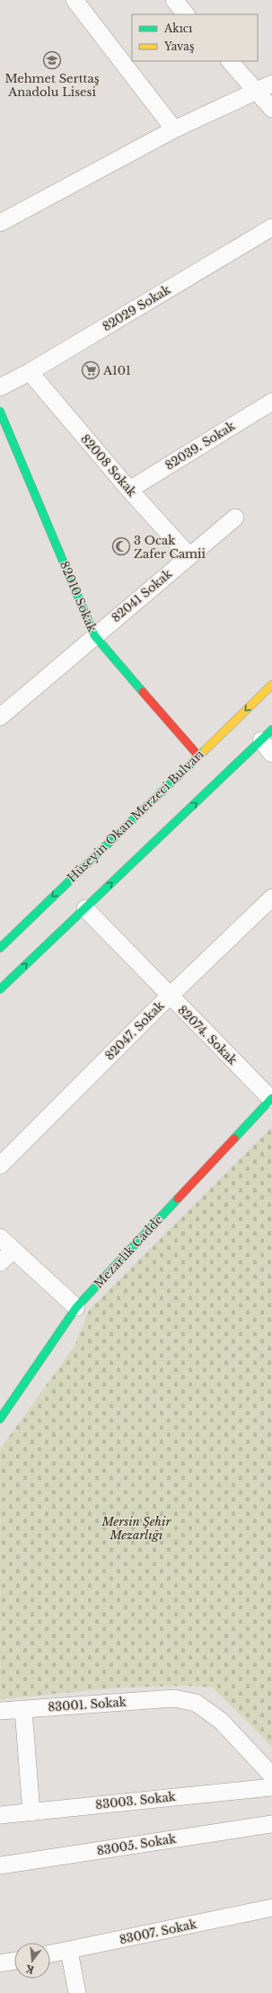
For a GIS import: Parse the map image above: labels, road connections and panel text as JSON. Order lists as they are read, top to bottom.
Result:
{
  "streets": {
    "street": [
      "82029 Sokak",
      "82039. Sokak",
      "82008 Sokak",
      "82041 Sokak",
      "82010 Sokak",
      "Hüseyin Okan Merzeci Bulvarı",
      "82047. Sokak",
      "82074. Sokak",
      "Mezarlık Cadde",
      "83001. Sokak",
      "83003. Sokak",
      "83005. Sokak",
      "83007. Sokak"
    ]
  },
  "crossings": [
    ["82029 Sokak", "82008 Sokak"],
    ["82039. Sokak", "82008 Sokak"],
    ["82008 Sokak", "82041 Sokak"],
    ["82041 Sokak", "82010 Sokak"],
    ["82010 Sokak", "Hüseyin Okan Merzeci Bulvarı"],
    ["82047. Sokak", "82074. Sokak"],
    ["82074. Sokak", "Mezarlık Cadde"]
  ],
  "parks": ["Mersin Şehir Mezarlığı"],
  "places": {
    "school or university": ["Mehmet Serttaş Anadolu Lisesi"],
    "supermarket": ["A101"],
    "mosque": ["3 Ocak Zafer Camii"]
  },
  "legend": ["Akıcı", "Yavaş"],
  "north": "bottom"
}
